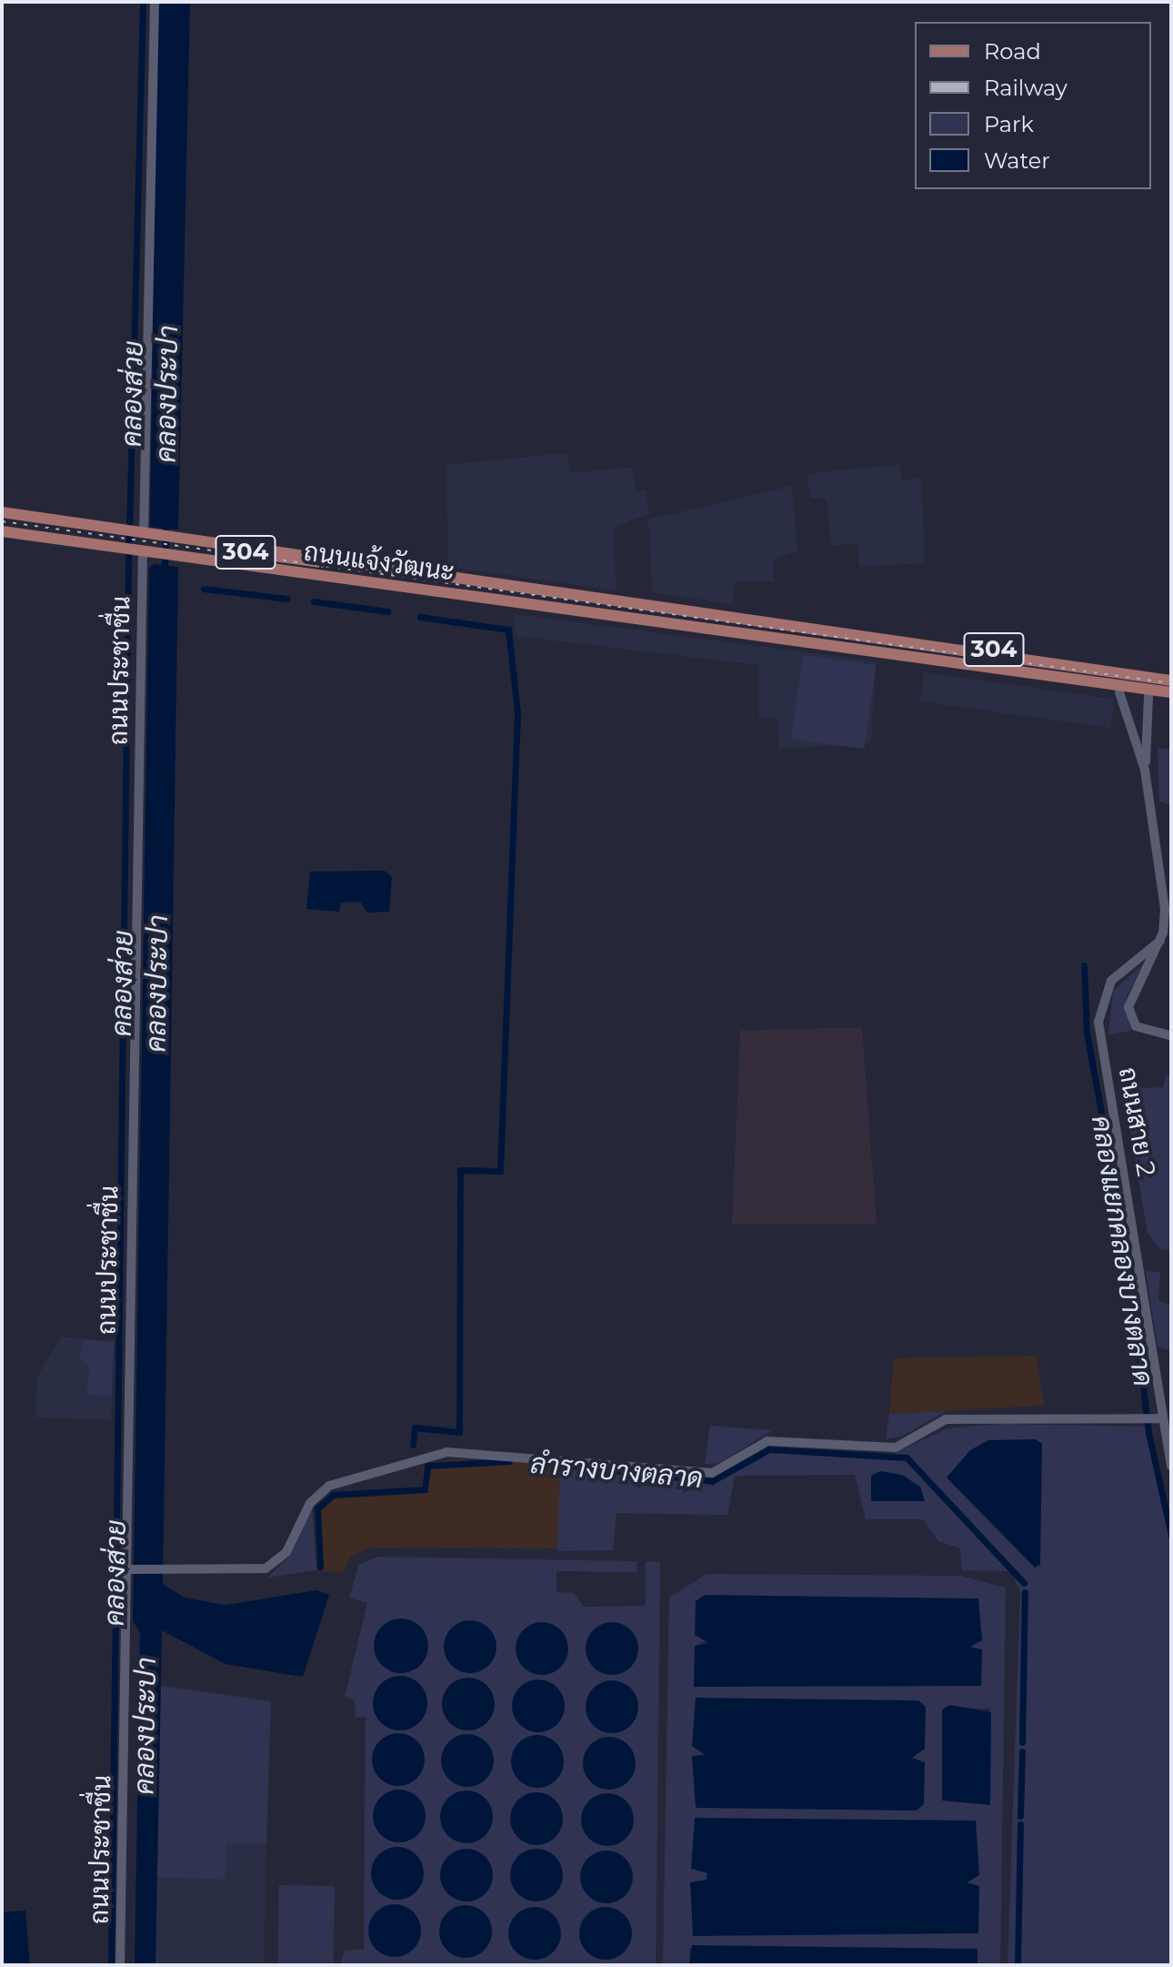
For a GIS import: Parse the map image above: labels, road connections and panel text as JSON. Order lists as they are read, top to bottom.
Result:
{
  "streets": {
    "main road": ["304", "ถนนแจ้งวัฒนะ"],
    "street": ["ถนนประชาชื่น", "ถนนสาย 2"]
  },
  "crossings": [
    ["ถนนแจ้งวัฒนะ", "ถนนประชาชื่น"]
  ],
  "water": [
    "คลองส่วย",
    "คลองประปา",
    "คลองแยกคลองบางตลาด",
    "ลำรางบางตลาด"
  ],
  "legend": [
    "Road",
    "Railway",
    "Park",
    "Water"
  ]
}
